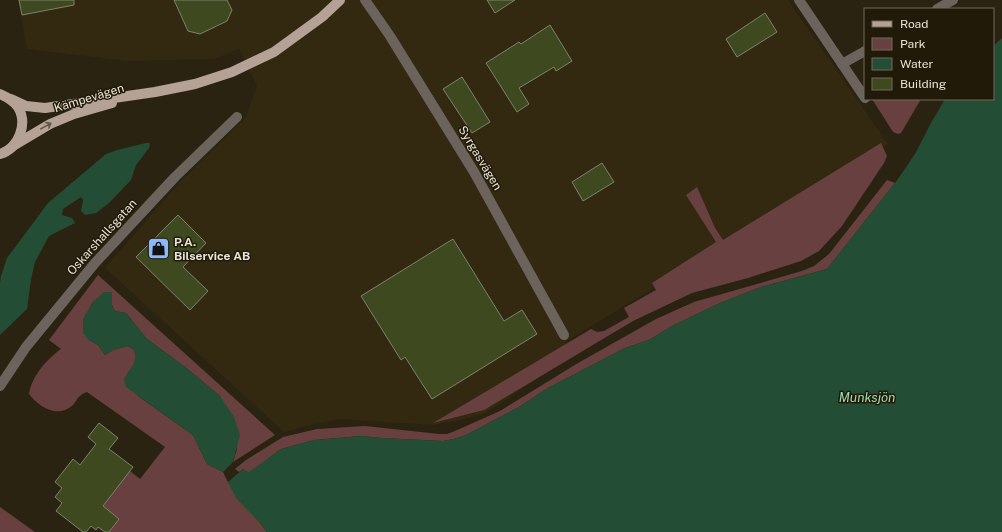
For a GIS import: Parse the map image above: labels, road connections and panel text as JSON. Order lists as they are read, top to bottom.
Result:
{
  "streets": {
    "main road": ["Kämpevägen"],
    "street": ["Syrgasvägen", "Oskarshallsgatan"]
  },
  "water": ["Munksjön"],
  "places": {
    "shop": ["P.A. Bilservice AB"]
  },
  "legend": [
    "Road",
    "Park",
    "Water",
    "Building"
  ]
}
